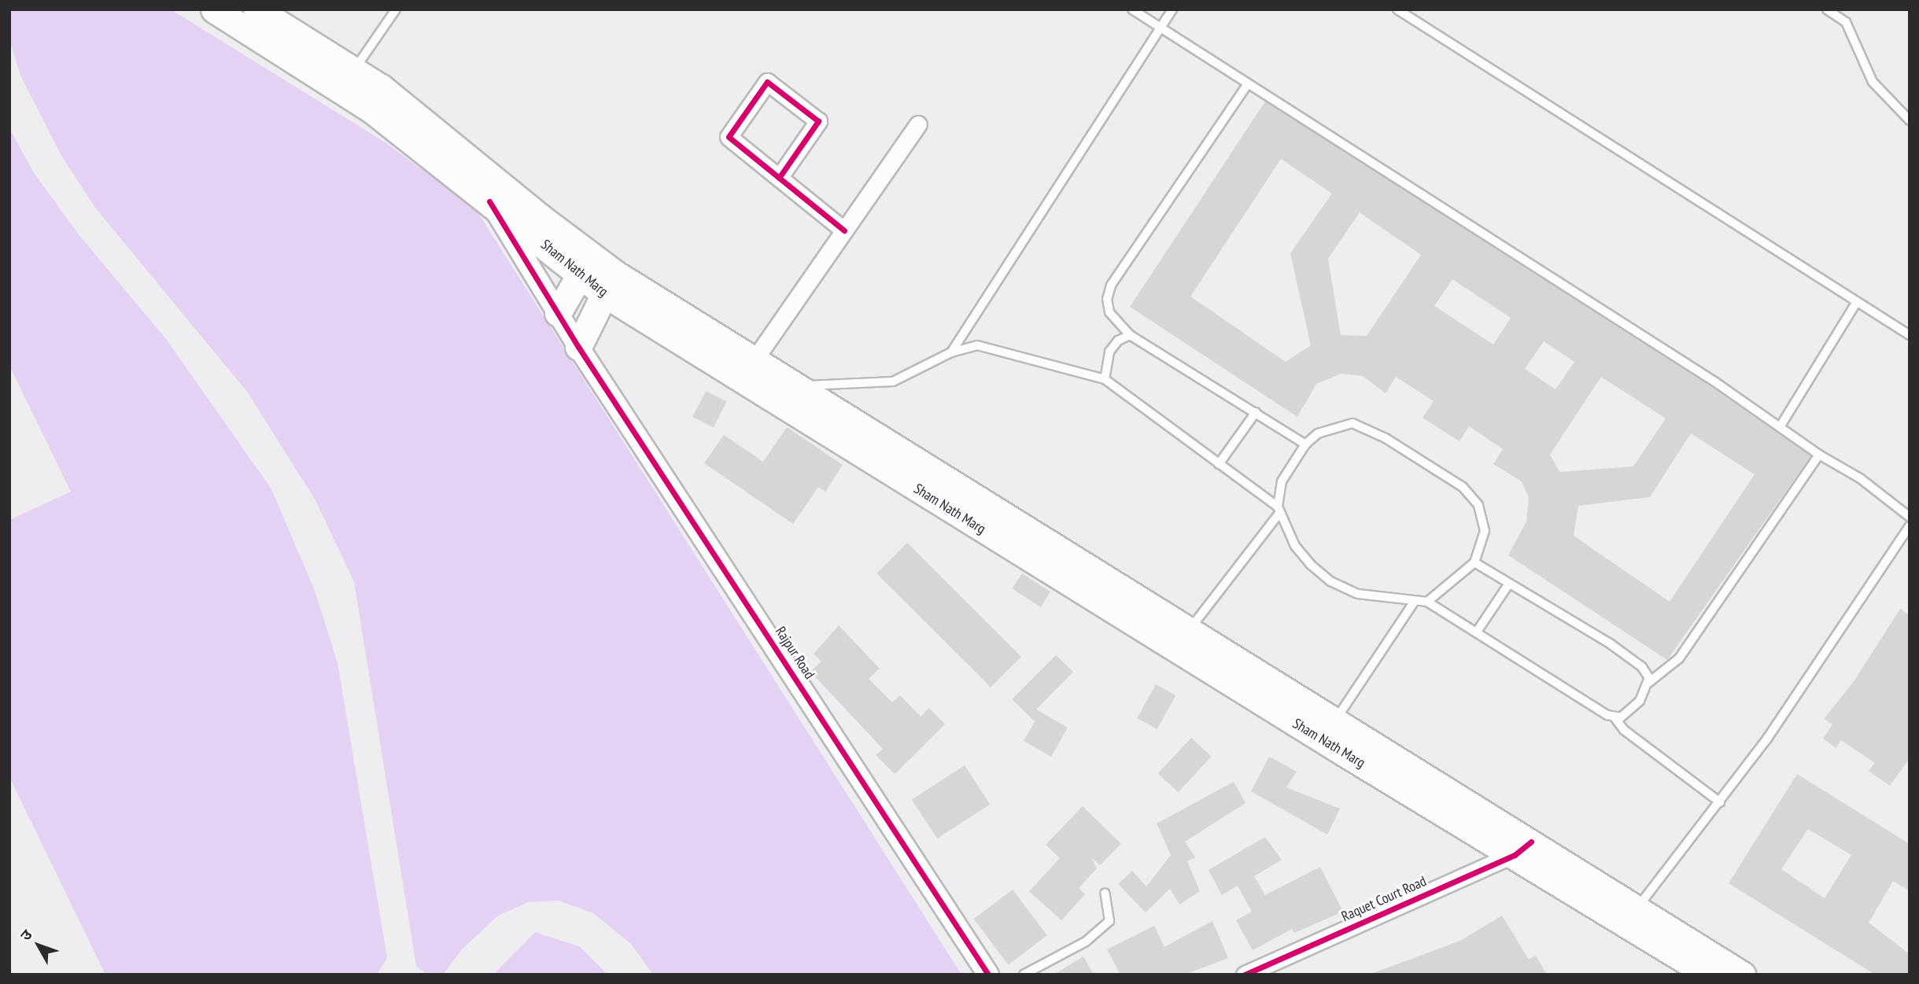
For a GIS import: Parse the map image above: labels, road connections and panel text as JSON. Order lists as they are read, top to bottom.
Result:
{
  "streets": {
    "main road": ["Sham Nath Marg"],
    "street": ["Rajpur Road", "Raquet Court Road"]
  },
  "crossings": [
    ["Sham Nath Marg", "Rajpur Road"],
    ["Sham Nath Marg", "Raquet Court Road"]
  ],
  "north": "top left"
}
